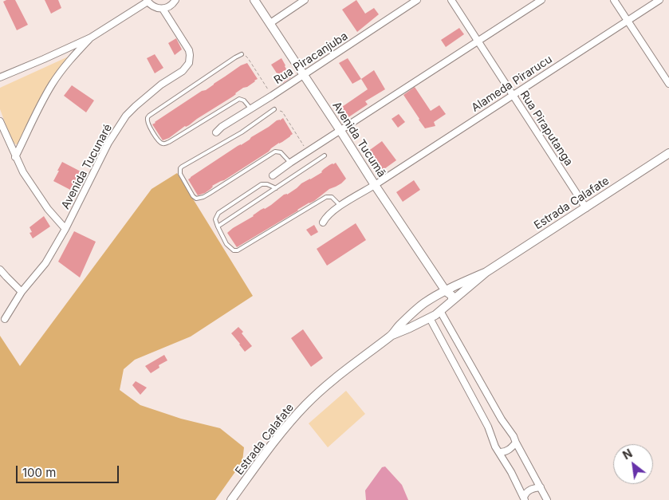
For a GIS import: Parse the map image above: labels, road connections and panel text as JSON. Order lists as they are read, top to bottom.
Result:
{
  "streets": {
    "street": [
      "Rua Piracanjuba",
      "Alameda Pirarucu",
      "Rua Piraputanga",
      "Avenida Tucumã",
      "Avenida Tucunaré",
      "Estrada Calafate"
    ]
  },
  "crossings": [
    ["Rua Piracanjuba", "Avenida Tucumã"],
    ["Alameda Pirarucu", "Rua Piraputanga"],
    ["Alameda Pirarucu", "Avenida Tucumã"],
    ["Rua Piraputanga", "Estrada Calafate"],
    ["Avenida Tucumã", "Estrada Calafate"]
  ],
  "scale_bar": "100 m",
  "north": "top left"
}
